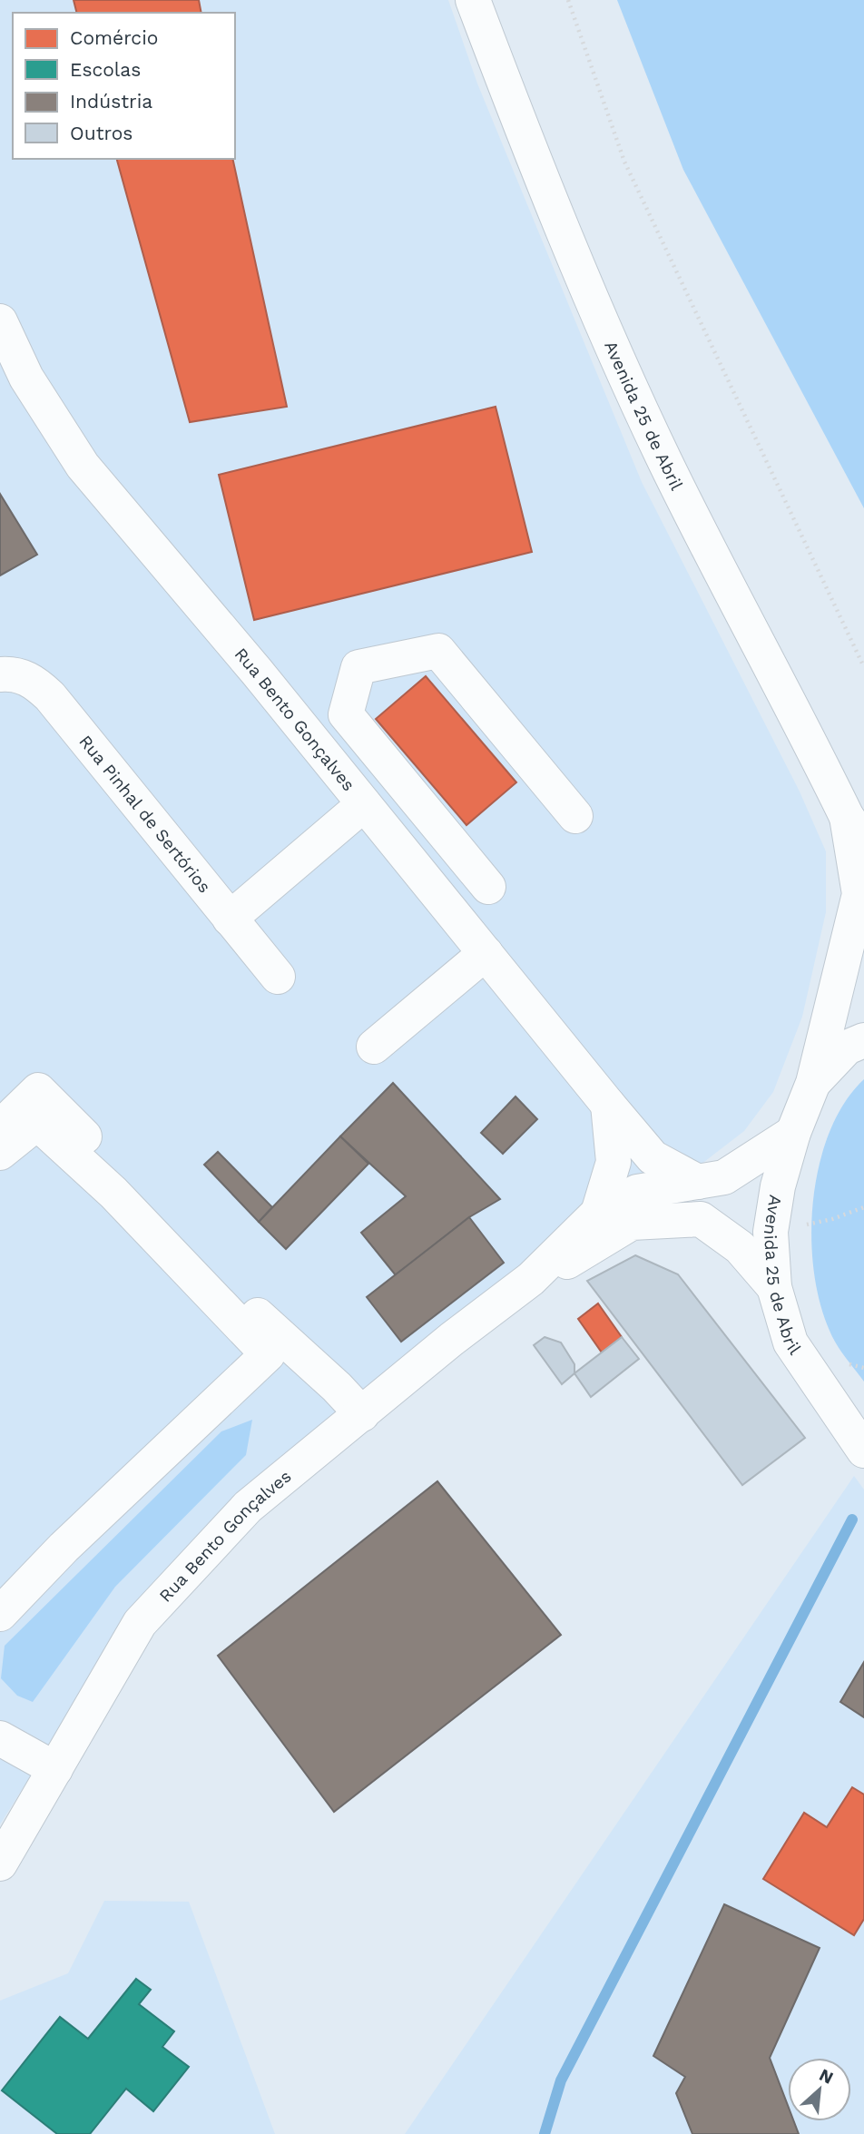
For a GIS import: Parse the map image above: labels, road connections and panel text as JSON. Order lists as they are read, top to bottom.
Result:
{
  "streets": {
    "street": ["Avenida 25 de Abril", "Rua Bento Gonçalves", "Rua Pinhal de Sertórios"]
  },
  "legend": [
    "Comércio",
    "Escolas",
    "Indústria",
    "Outros"
  ],
  "north": "top right"
}
